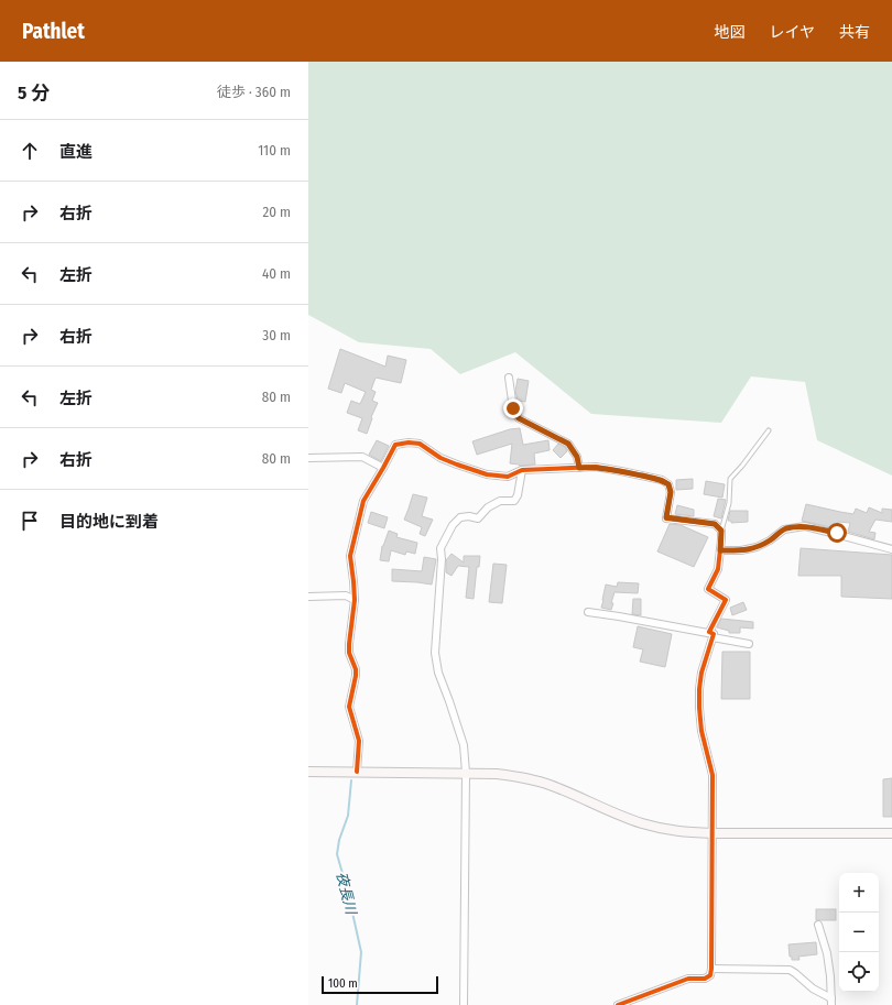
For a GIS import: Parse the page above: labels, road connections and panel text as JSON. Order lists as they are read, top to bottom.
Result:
{
  "water": ["夜長川"],
  "scale_bar": "100 m",
  "page": {
    "header": "Pathlet",
    "nav": ["地図", "レイヤ", "共有"],
    "heading": ["5 分", "徒歩 · 360 m"],
    "list": [
      ["直進", "110 m"],
      ["右折", "20 m"],
      ["左折", "40 m"],
      ["右折", "30 m"],
      ["左折", "80 m"],
      ["右折", "80 m"],
      "目的地に到着"
    ],
    "map_buttons": ["+", "−"],
    "scale": "100 m"
  }
}
